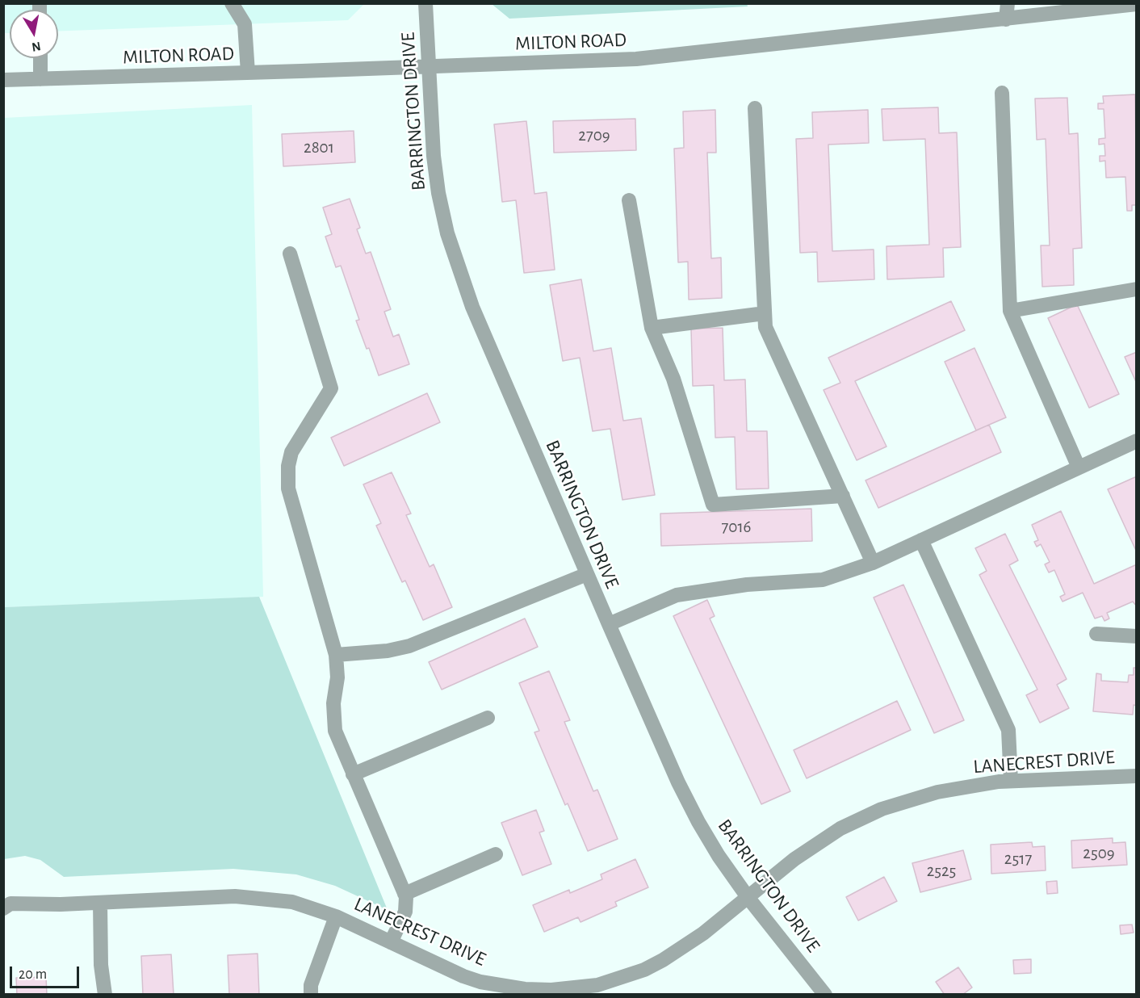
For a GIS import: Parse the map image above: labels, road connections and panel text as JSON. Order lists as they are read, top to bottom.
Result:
{
  "streets": {
    "street": ["MILTON ROAD", "BARRINGTON DRIVE", "LANECREST DRIVE"]
  },
  "crossings": [
    ["MILTON ROAD", "BARRINGTON DRIVE"],
    ["BARRINGTON DRIVE", "LANECREST DRIVE"]
  ],
  "house_numbers": [
    "2709",
    "2801",
    "7016",
    "2509",
    "2517",
    "2525"
  ],
  "scale_bar": "20 m",
  "north": "bottom"
}
